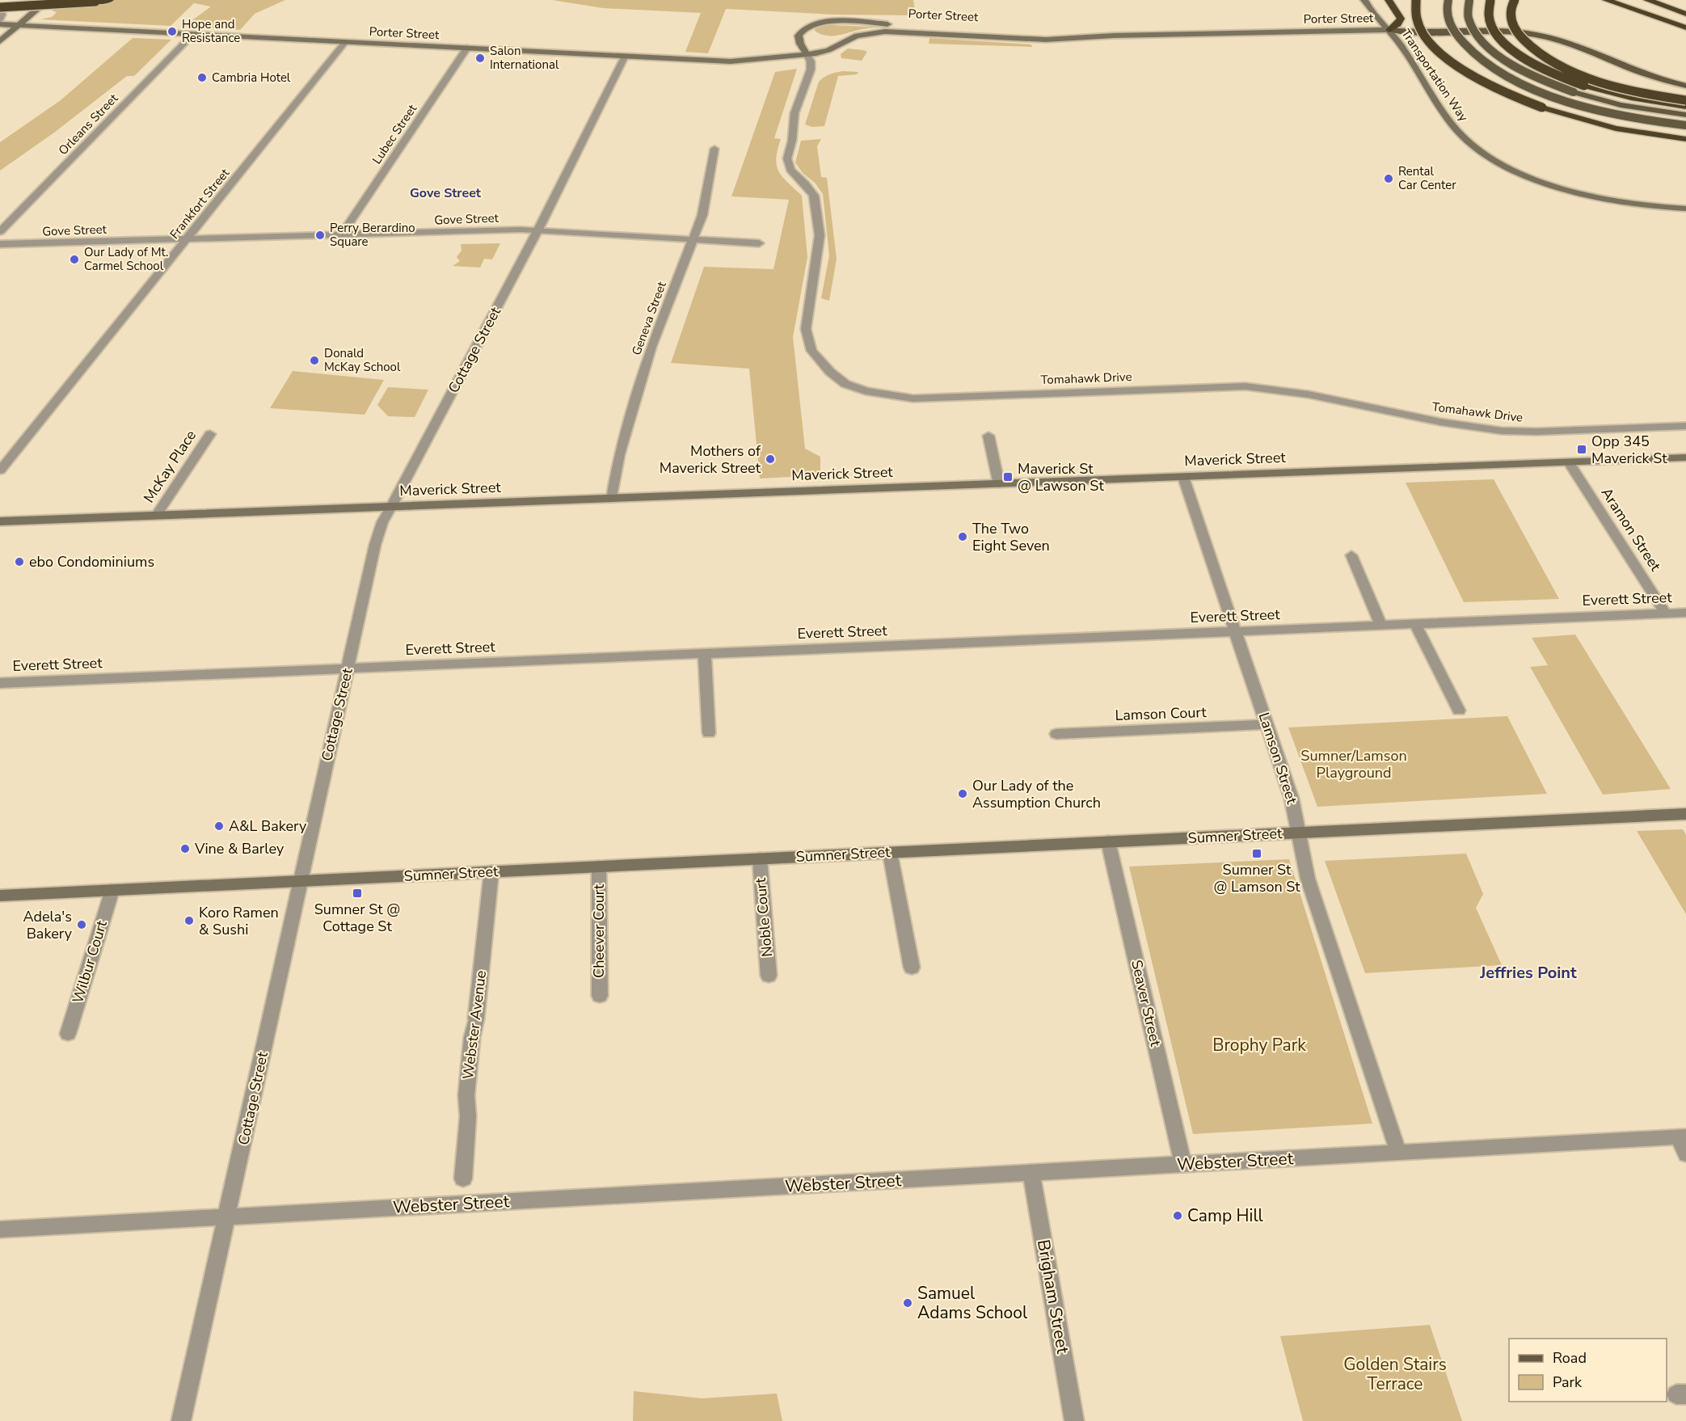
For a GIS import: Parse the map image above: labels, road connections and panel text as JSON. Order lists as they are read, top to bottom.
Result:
{
  "streets": {
    "main road": [
      "Porter Street",
      "Transportation Way",
      "Maverick Street",
      "Sumner Street"
    ],
    "street": [
      "Orleans Street",
      "Lubec Street",
      "Frankfort Street",
      "Gove Street",
      "Geneva Street",
      "Cottage Street",
      "Tomahawk Drive",
      "McKay Place",
      "Aramon Street",
      "Everett Street",
      "Lamson Court",
      "Lamson Street",
      "Noble Court",
      "Cheever Court",
      "Wilbur Court",
      "Seaver Street",
      "Webster Avenue",
      "Webster Street",
      "Brigham Street"
    ]
  },
  "crossings": [
    ["Porter Street", "Transportation Way"],
    ["Porter Street", "Orleans Street"],
    ["Porter Street", "Lubec Street"],
    ["Porter Street", "Frankfort Street"],
    ["Porter Street", "Cottage Street"],
    ["Porter Street", "Tomahawk Drive"],
    ["Lubec Street", "Gove Street"],
    ["Frankfort Street", "Gove Street"],
    ["Gove Street", "Geneva Street"],
    ["Gove Street", "Cottage Street"],
    ["Geneva Street", "Maverick Street"],
    ["Cottage Street", "Maverick Street"],
    ["Cottage Street", "Everett Street"],
    ["Cottage Street", "Sumner Street"],
    ["Cottage Street", "Webster Street"],
    ["Maverick Street", "McKay Place"],
    ["Maverick Street", "Aramon Street"],
    ["Maverick Street", "Lamson Street"],
    ["Aramon Street", "Everett Street"],
    ["Everett Street", "Lamson Street"],
    ["Lamson Court", "Lamson Street"],
    ["Lamson Street", "Sumner Street"],
    ["Lamson Street", "Webster Street"],
    ["Sumner Street", "Noble Court"],
    ["Sumner Street", "Cheever Court"],
    ["Sumner Street", "Wilbur Court"],
    ["Sumner Street", "Seaver Street"],
    ["Sumner Street", "Webster Avenue"],
    ["Seaver Street", "Webster Street"],
    ["Webster Street", "Brigham Street"]
  ],
  "districts": ["Gove Street", "Jeffries Point"],
  "parks": ["Sumner/Lamson Playground", "Brophy Park", "Golden Stairs Terrace"],
  "places": {
    "other": [
      "Hope and Resistance",
      "Salon International",
      "Cambria Hotel",
      "Rental Car Center",
      "Perry Berardino Square",
      "Our Lady of Mt. Carmel School",
      "Donald McKay School",
      "Mothers of Maverick Street",
      "The Two Eight Seven",
      "ebo Condominiums",
      "Our Lady of the Assumption Church",
      "A&L Bakery",
      "Vine & Barley",
      "Koro Ramen & Sushi",
      "Adela's Bakery",
      "Camp Hill",
      "Samuel Adams School"
    ],
    "transit": [
      "Opp 345 Maverick St",
      "Maverick St @ Lawson St",
      "Sumner St @ Lamson St",
      "Sumner St @ Cottage St"
    ]
  },
  "legend": ["Road", "Park"]
}
